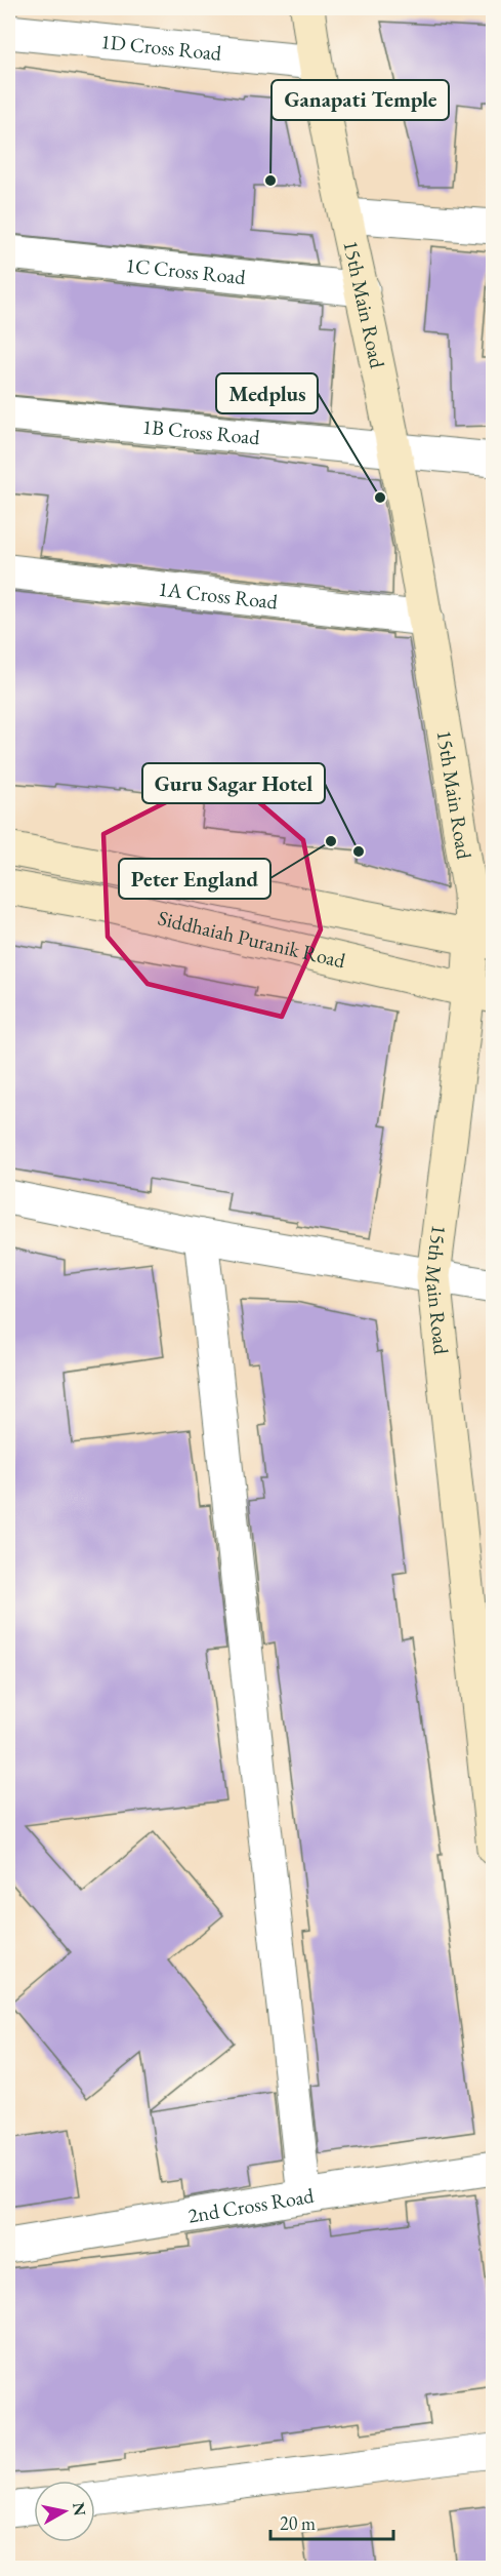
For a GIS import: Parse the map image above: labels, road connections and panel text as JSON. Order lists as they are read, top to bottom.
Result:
{
  "streets": {
    "street": [
      "1D Cross Road",
      "1C Cross Road",
      "15th Main Road",
      "1B Cross Road",
      "1A Cross Road",
      "Siddhaiah Puranik Road",
      "2nd Cross Road"
    ]
  },
  "crossings": [
    ["1D Cross Road", "15th Main Road"],
    ["1C Cross Road", "15th Main Road"],
    ["15th Main Road", "1B Cross Road"],
    ["15th Main Road", "1A Cross Road"],
    ["15th Main Road", "Siddhaiah Puranik Road"]
  ],
  "places": [
    "Ganapati Temple",
    "Medplus",
    "Peter England",
    "Guru Sagar Hotel"
  ],
  "scale_bar": "20 m",
  "north": "right"
}
